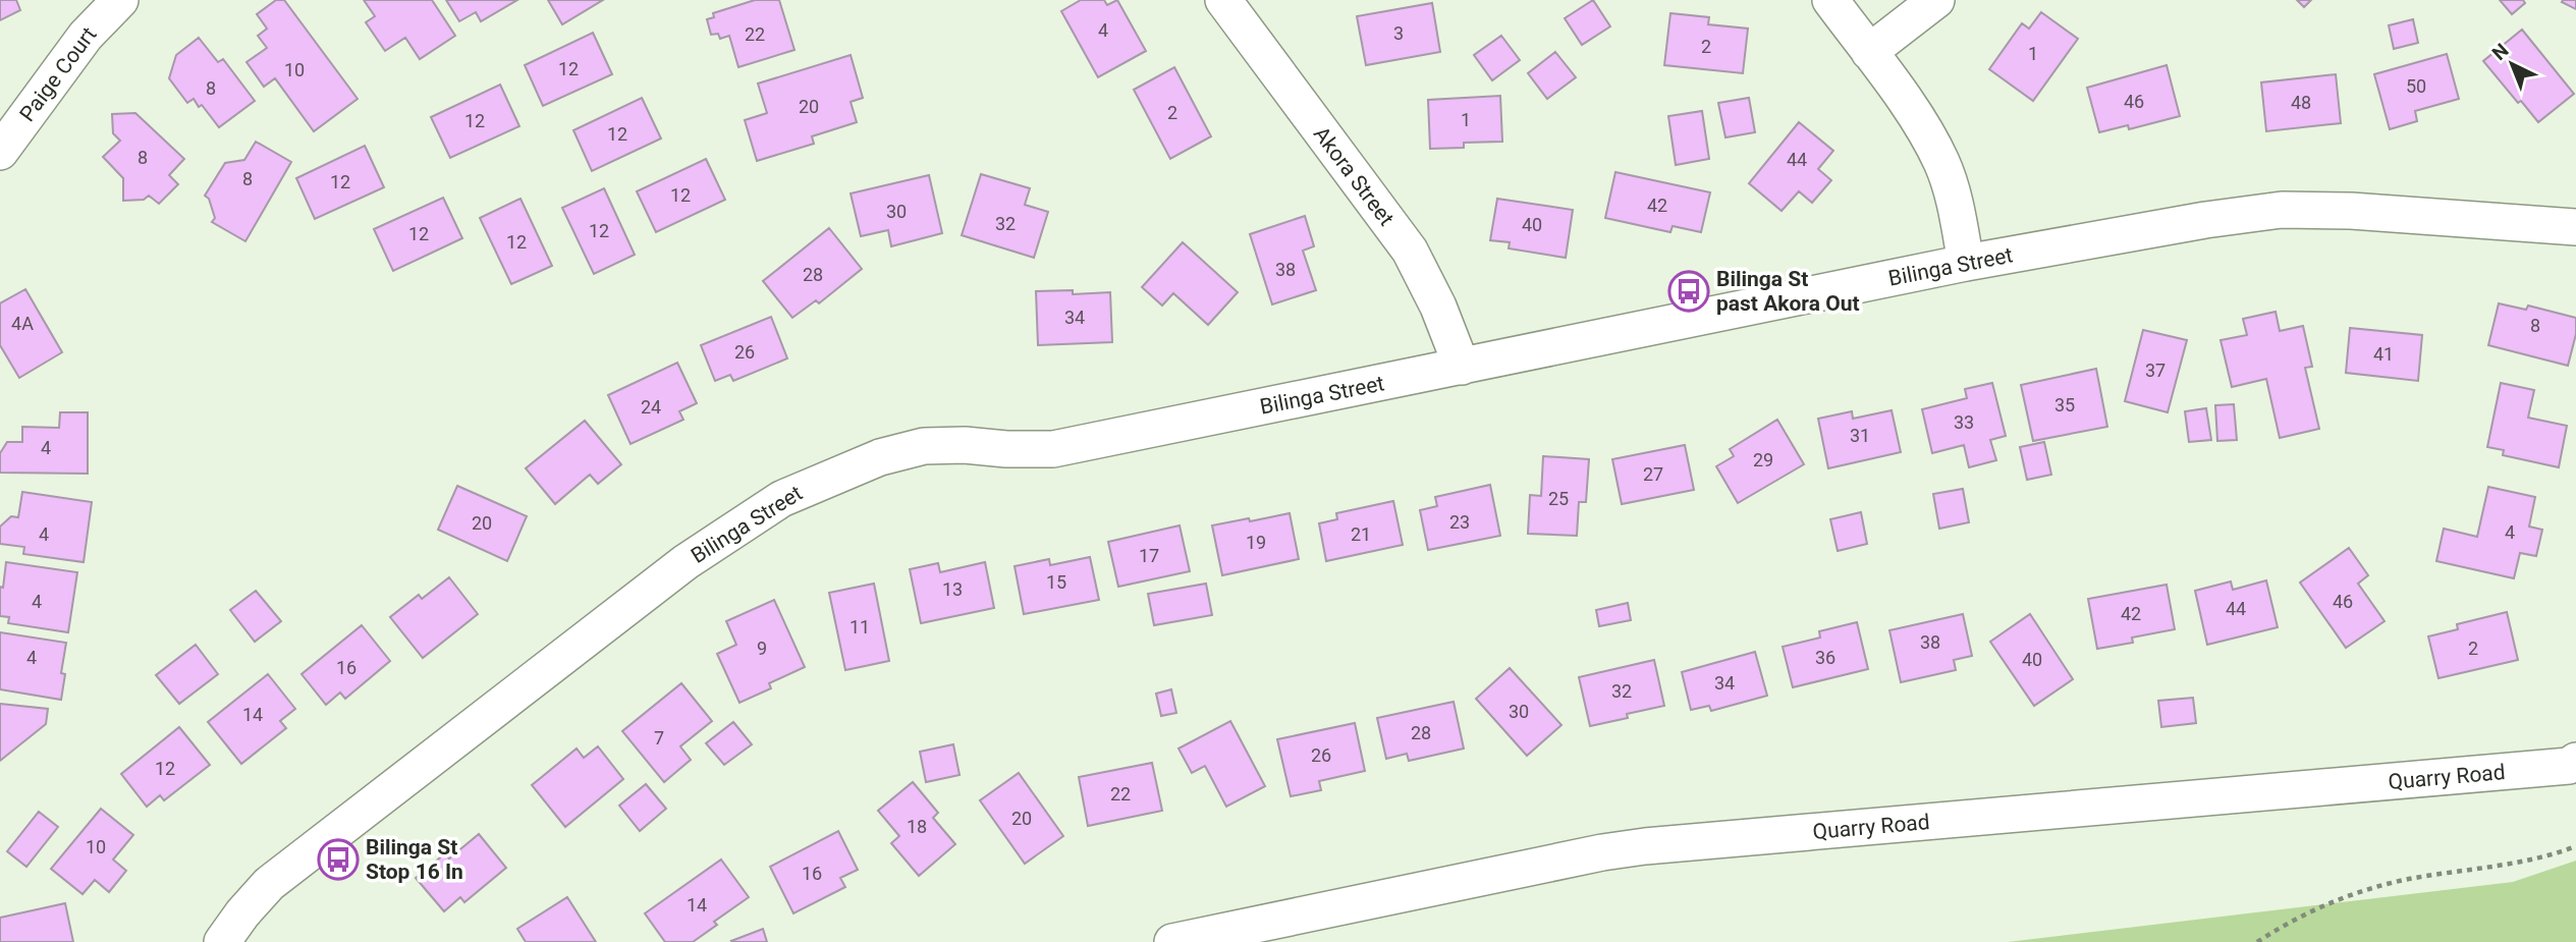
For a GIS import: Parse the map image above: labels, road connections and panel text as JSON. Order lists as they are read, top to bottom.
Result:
{
  "streets": {
    "street": [
      "Paige Court",
      "Akora Street",
      "Bilinga Street",
      "Quarry Road"
    ]
  },
  "crossings": [
    ["Akora Street", "Bilinga Street"]
  ],
  "places": {
    "bus stop": ["Bilinga St past Akora Out", "Bilinga St Stop 16 In"]
  },
  "house_numbers": [
    "4",
    "3",
    "22",
    "2",
    "1",
    "12",
    "10",
    "50",
    "8",
    "46",
    "48",
    "20",
    "2",
    "1",
    "12",
    "12",
    "8",
    "44",
    "8",
    "12",
    "12",
    "42",
    "30",
    "32",
    "40",
    "12",
    "12",
    "12",
    "38",
    "28",
    "34",
    "4A",
    "8",
    "26",
    "41",
    "37",
    "35",
    "24",
    "33",
    "31",
    "4",
    "29",
    "27",
    "25",
    "23",
    "20",
    "4",
    "4",
    "21",
    "19",
    "17",
    "15",
    "13",
    "4",
    "46",
    "44",
    "42",
    "11",
    "38",
    "9",
    "2",
    "4",
    "36",
    "40",
    "16",
    "34",
    "32",
    "30",
    "14",
    "28",
    "7",
    "26",
    "12",
    "22",
    "20",
    "18",
    "10",
    "16",
    "14"
  ],
  "north": "top left"
}
